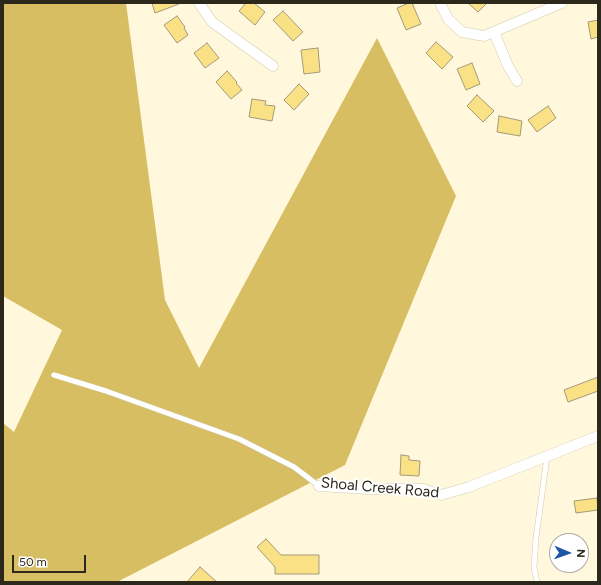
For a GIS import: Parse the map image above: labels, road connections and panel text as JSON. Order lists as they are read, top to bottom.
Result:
{
  "streets": {
    "street": ["Shoal Creek Road"]
  },
  "scale_bar": "50 m",
  "north": "right"
}
